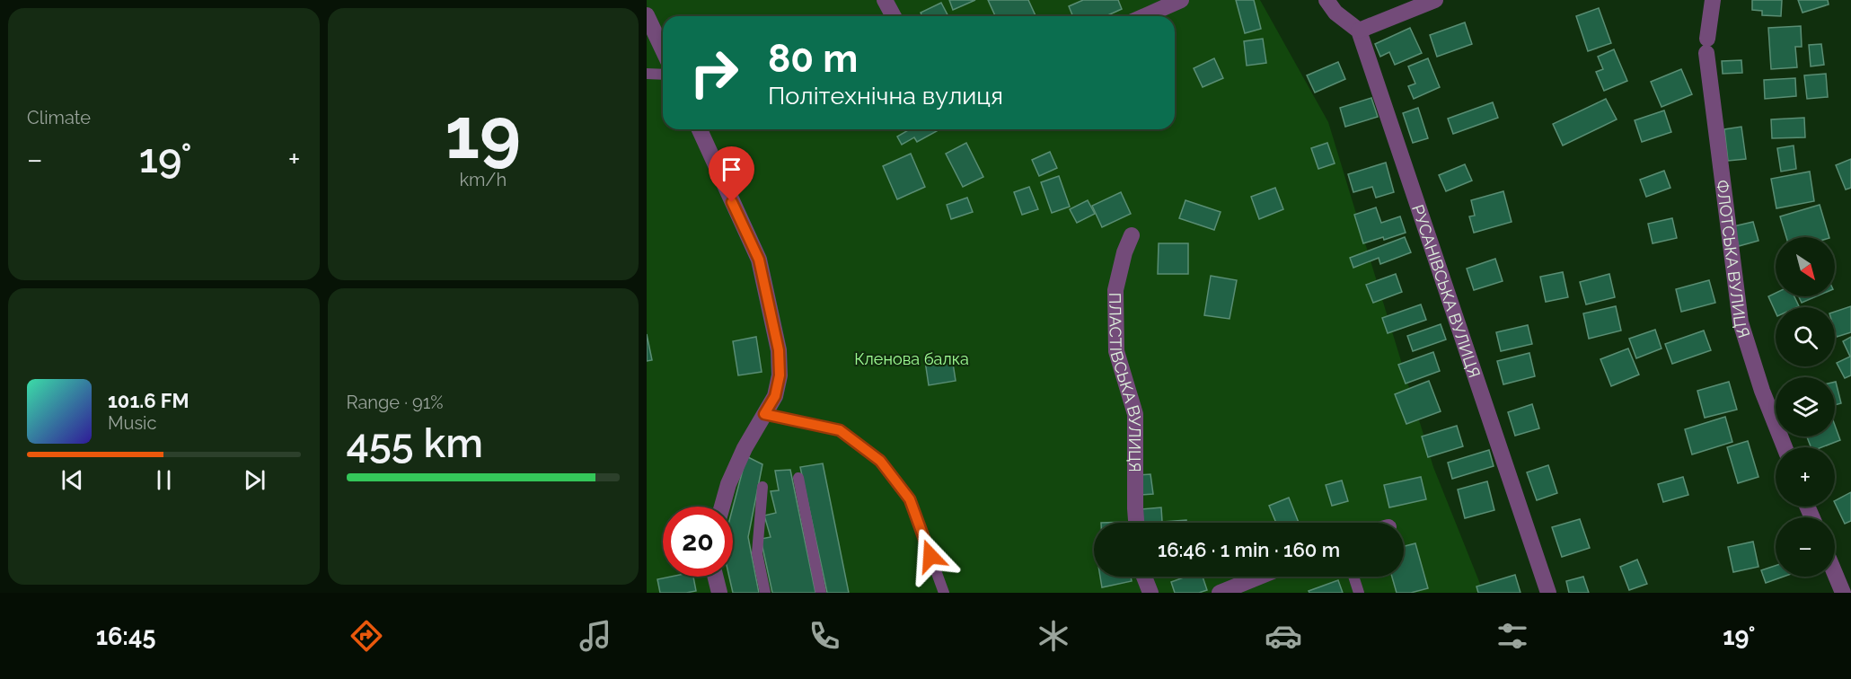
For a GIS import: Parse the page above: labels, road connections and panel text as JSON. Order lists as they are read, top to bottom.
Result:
{
  "streets": {
    "street": ["ФЛОТСЬКА ВУЛИЦЯ", "РУСАНІВСЬКА ВУЛИЦЯ", "ПЛАСТІВСЬКА ВУЛИЦЯ"]
  },
  "parks": ["Кленова балка"],
  "north": "bottom right",
  "page": {
    "tile": [
      "Climate",
      ["19", "km/h"],
      ["Range · 91%", "455 km"]
    ],
    "turn": ["80 m", "Політехнічна вулиця"],
    "heat": ["−", "19°", "+"],
    "map_buttons": ["+", "−"],
    "song": ["101.6 FM", "Music"],
    "limit": "20",
    "trip": "16:46 · 1 min · 160 m",
    "tabs": ["16:45", "19°"]
  }
}
